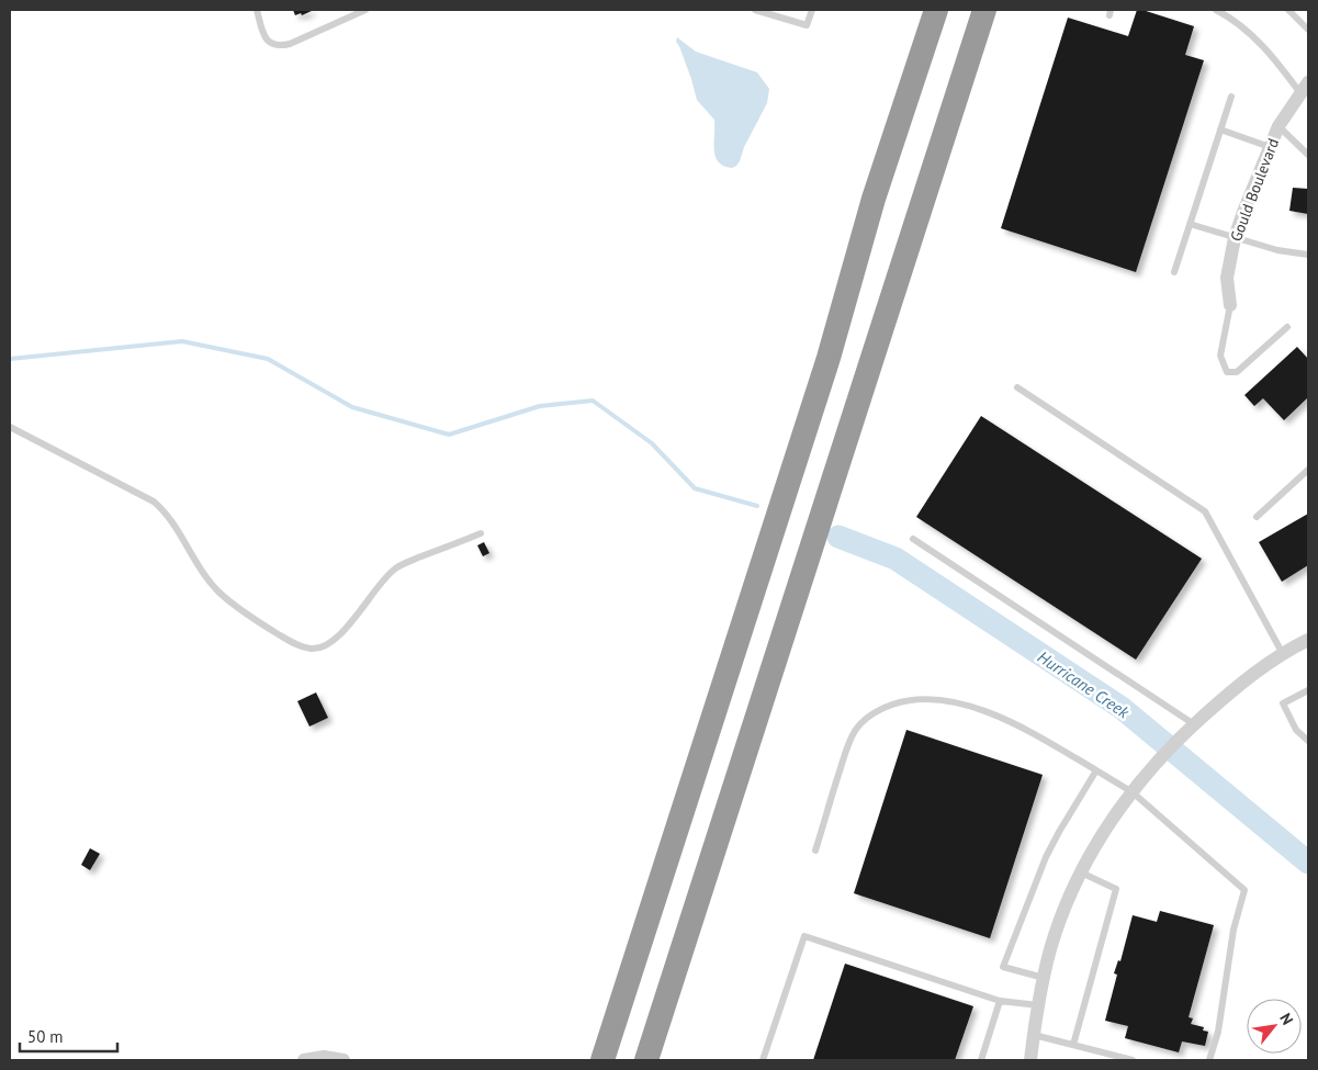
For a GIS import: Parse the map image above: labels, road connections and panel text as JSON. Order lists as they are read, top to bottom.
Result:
{
  "streets": {
    "street": ["Gould Boulevard"]
  },
  "water": ["Hurricane Creek"],
  "scale_bar": "50 m",
  "north": "top right"
}
